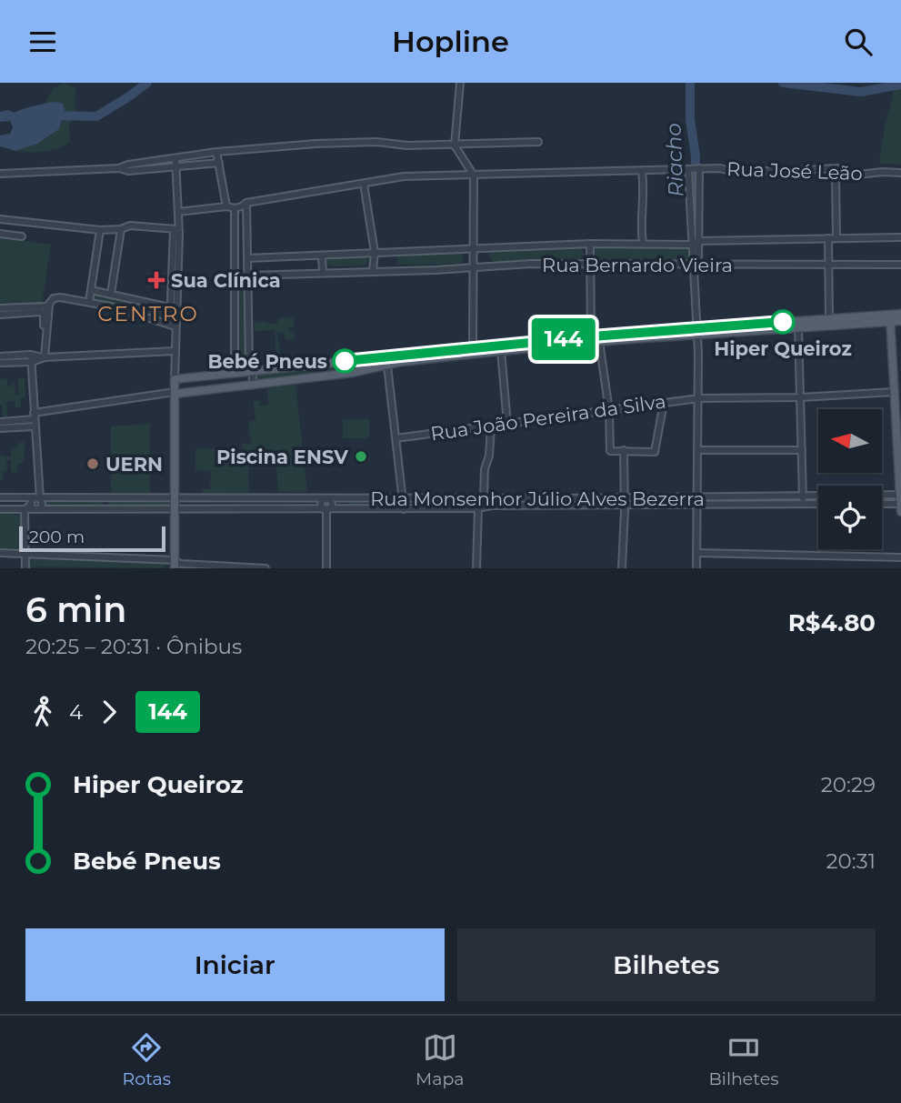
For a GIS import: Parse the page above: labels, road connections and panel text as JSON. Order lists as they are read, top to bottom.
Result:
{
  "streets": {
    "street": [
      "Rua José Leão",
      "Rua Bernardo Vieira",
      "Rua João Pereira da Silva",
      "Rua Monsenhor Júlio Alves Bezerra"
    ]
  },
  "districts": ["CENTRO"],
  "water": ["Riacho"],
  "places": {
    "health": ["Sua Clínica"],
    "other": [
      "Hiper Queiroz",
      "Bebé Pneus",
      "Piscina ENSV",
      "UERN"
    ]
  },
  "lines": ["bus line 144"],
  "scale_bar": "200 m",
  "north": "left",
  "page": {
    "header": "Hopline",
    "on_map": "144",
    "scale": "200 m",
    "heading": ["6 min", "20:25 – 20:31 · Ônibus", "R$4.80"],
    "legs": ["4", "144"],
    "list": [
      {
        "name": "Hiper Queiroz",
        "value": "20:29"
      },
      {
        "name": "Bebé Pneus",
        "value": "20:31"
      }
    ],
    "buttons": ["Iniciar", "Bilhetes"],
    "tabs": ["Rotas", "Mapa", "Bilhetes"]
  }
}
